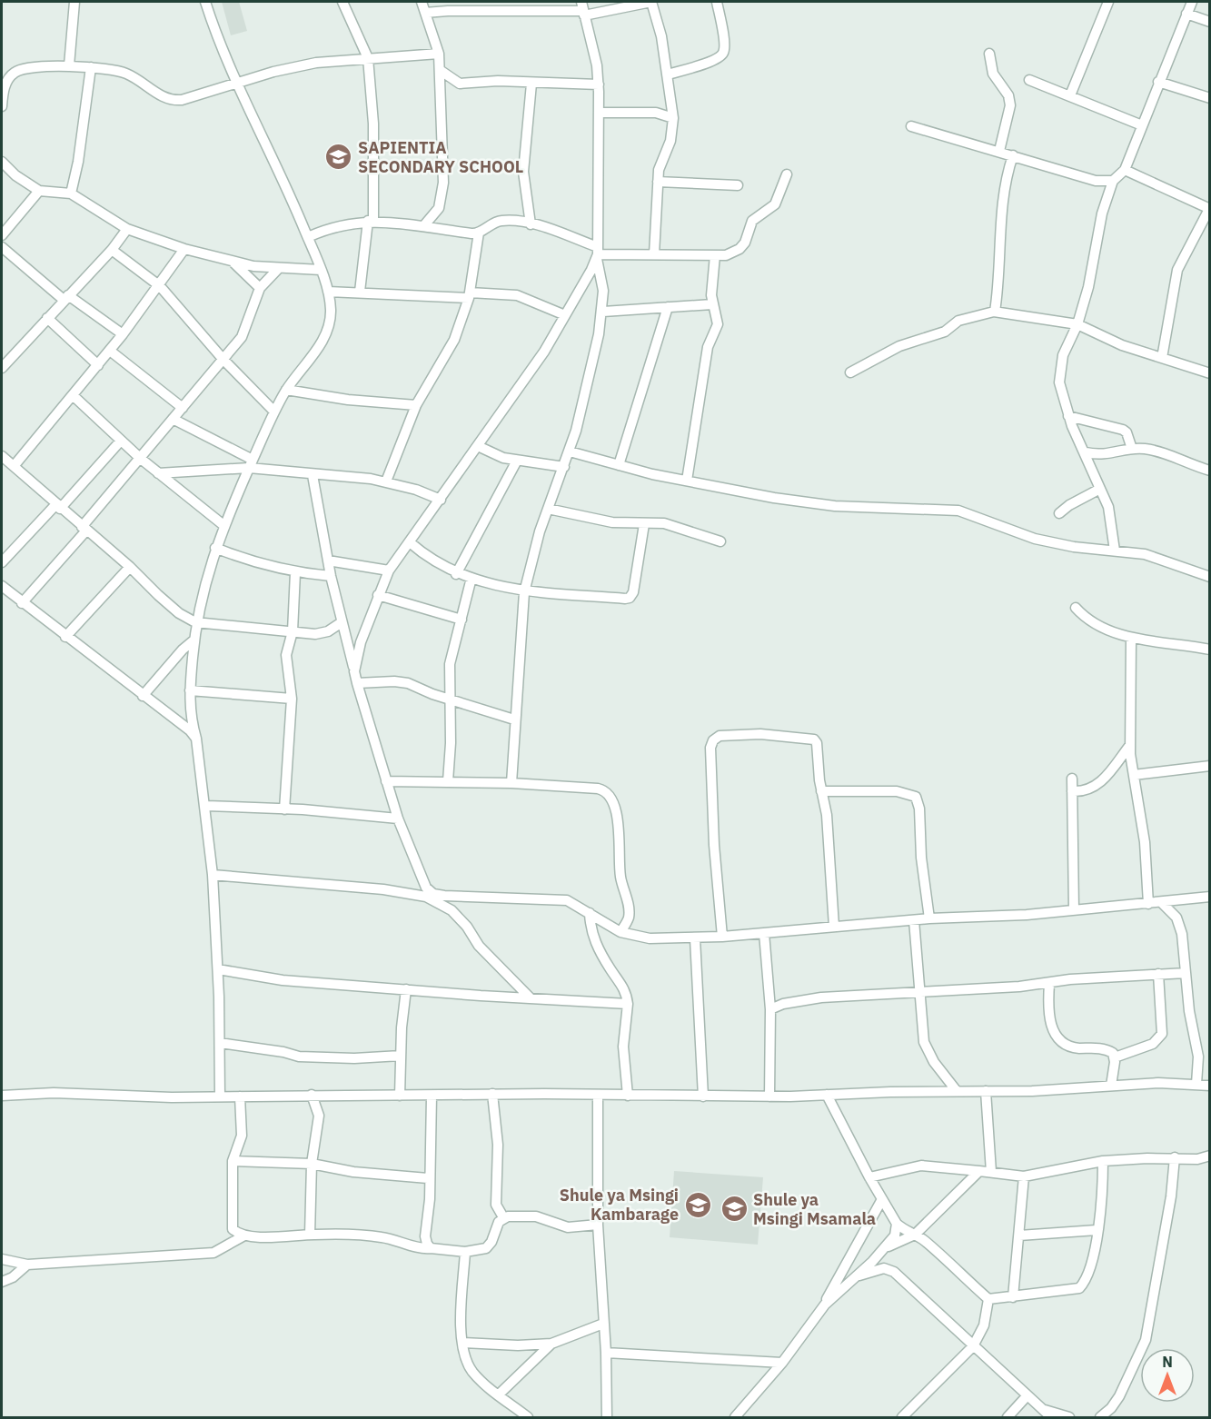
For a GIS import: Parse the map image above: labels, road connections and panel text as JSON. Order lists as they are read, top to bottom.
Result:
{
  "places": {
    "school or university": ["SAPIENTIA SECONDARY SCHOOL", "Shule ya Msingi Kambarage", "Shule ya Msingi Msamala"]
  },
  "north": "top"
}
